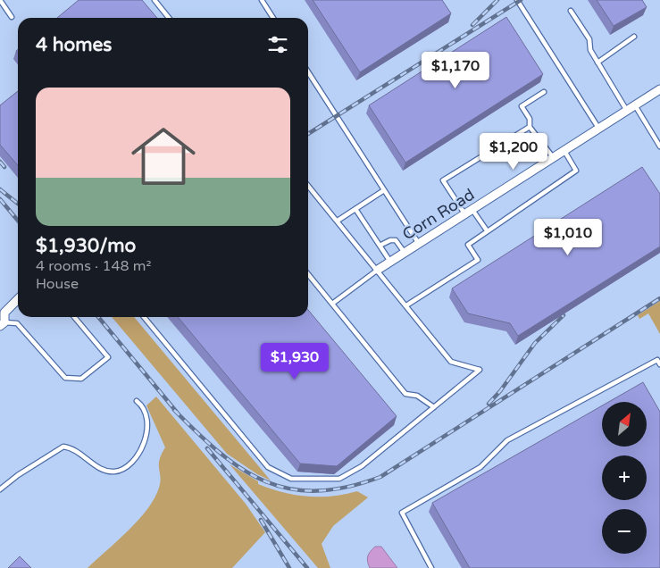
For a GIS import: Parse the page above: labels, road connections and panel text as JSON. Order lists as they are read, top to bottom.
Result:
{
  "streets": {
    "street": ["Corn Road"]
  },
  "north": "top right",
  "page": {
    "heading": "4 homes",
    "price": [
      "$1,170",
      "$1,200",
      "$1,010",
      "$1,930"
    ],
    "list": [
      {
        "name": "$1,930/mo",
        "note": "4 rooms · 148 m² · House"
      }
    ],
    "map_buttons": ["+", "−"]
  }
}
